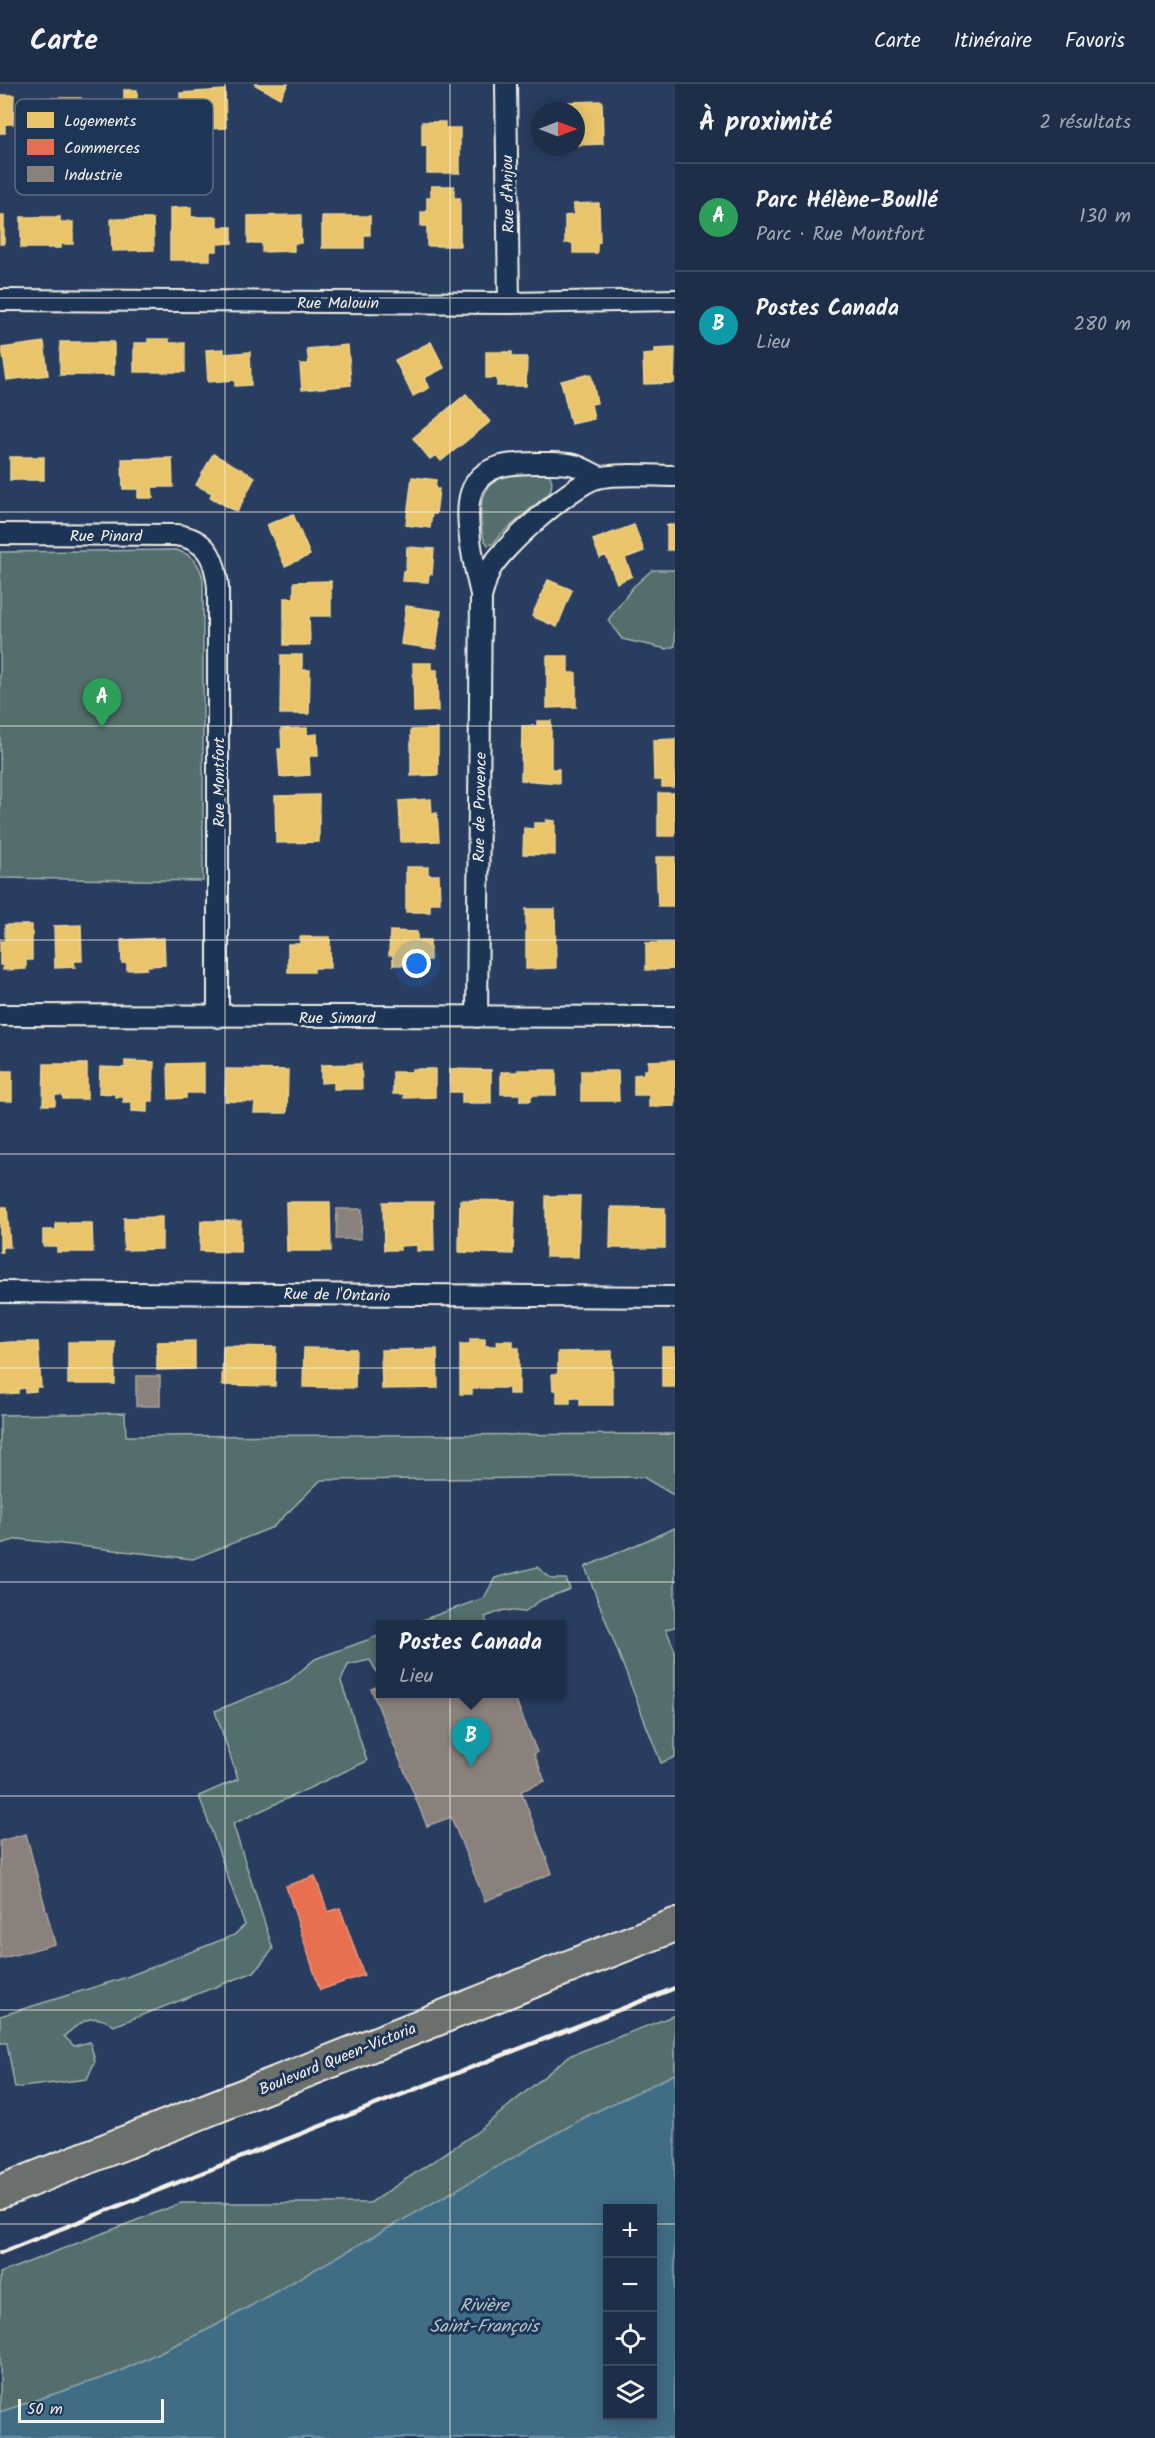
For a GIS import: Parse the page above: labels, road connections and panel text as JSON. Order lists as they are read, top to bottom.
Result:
{
  "streets": {
    "main road": ["Boulevard Queen-Victoria"],
    "street": [
      "Rue d'Anjou",
      "Rue Malouin",
      "Rue Pinard",
      "Rue Montfort",
      "Rue de Provence",
      "Rue Simard",
      "Rue de l'Ontario"
    ]
  },
  "crossings": [
    ["Rue d'Anjou", "Rue Malouin"],
    ["Rue Pinard", "Rue Montfort"],
    ["Rue Montfort", "Rue Simard"],
    ["Rue de Provence", "Rue Simard"]
  ],
  "water": ["Rivière Saint-François"],
  "legend": ["Logements", "Commerces", "Industrie"],
  "scale_bar": "50 m",
  "north": "right",
  "page": {
    "header": "Carte",
    "nav": ["Carte", "Itinéraire", "Favoris"],
    "heading": ["À proximité", "2 résultats"],
    "list": [
      {
        "mark": "A",
        "name": "Parc Hélène-Boullé",
        "note": "Parc · Rue Montfort",
        "value": "130 m"
      },
      {
        "mark": "B",
        "name": "Postes Canada",
        "note": "Lieu",
        "value": "280 m"
      }
    ],
    "pins": ["A", "B"],
    "popup": ["Postes Canada", "Lieu"],
    "map_buttons": ["+", "−"],
    "scale": "50 m"
  }
}
